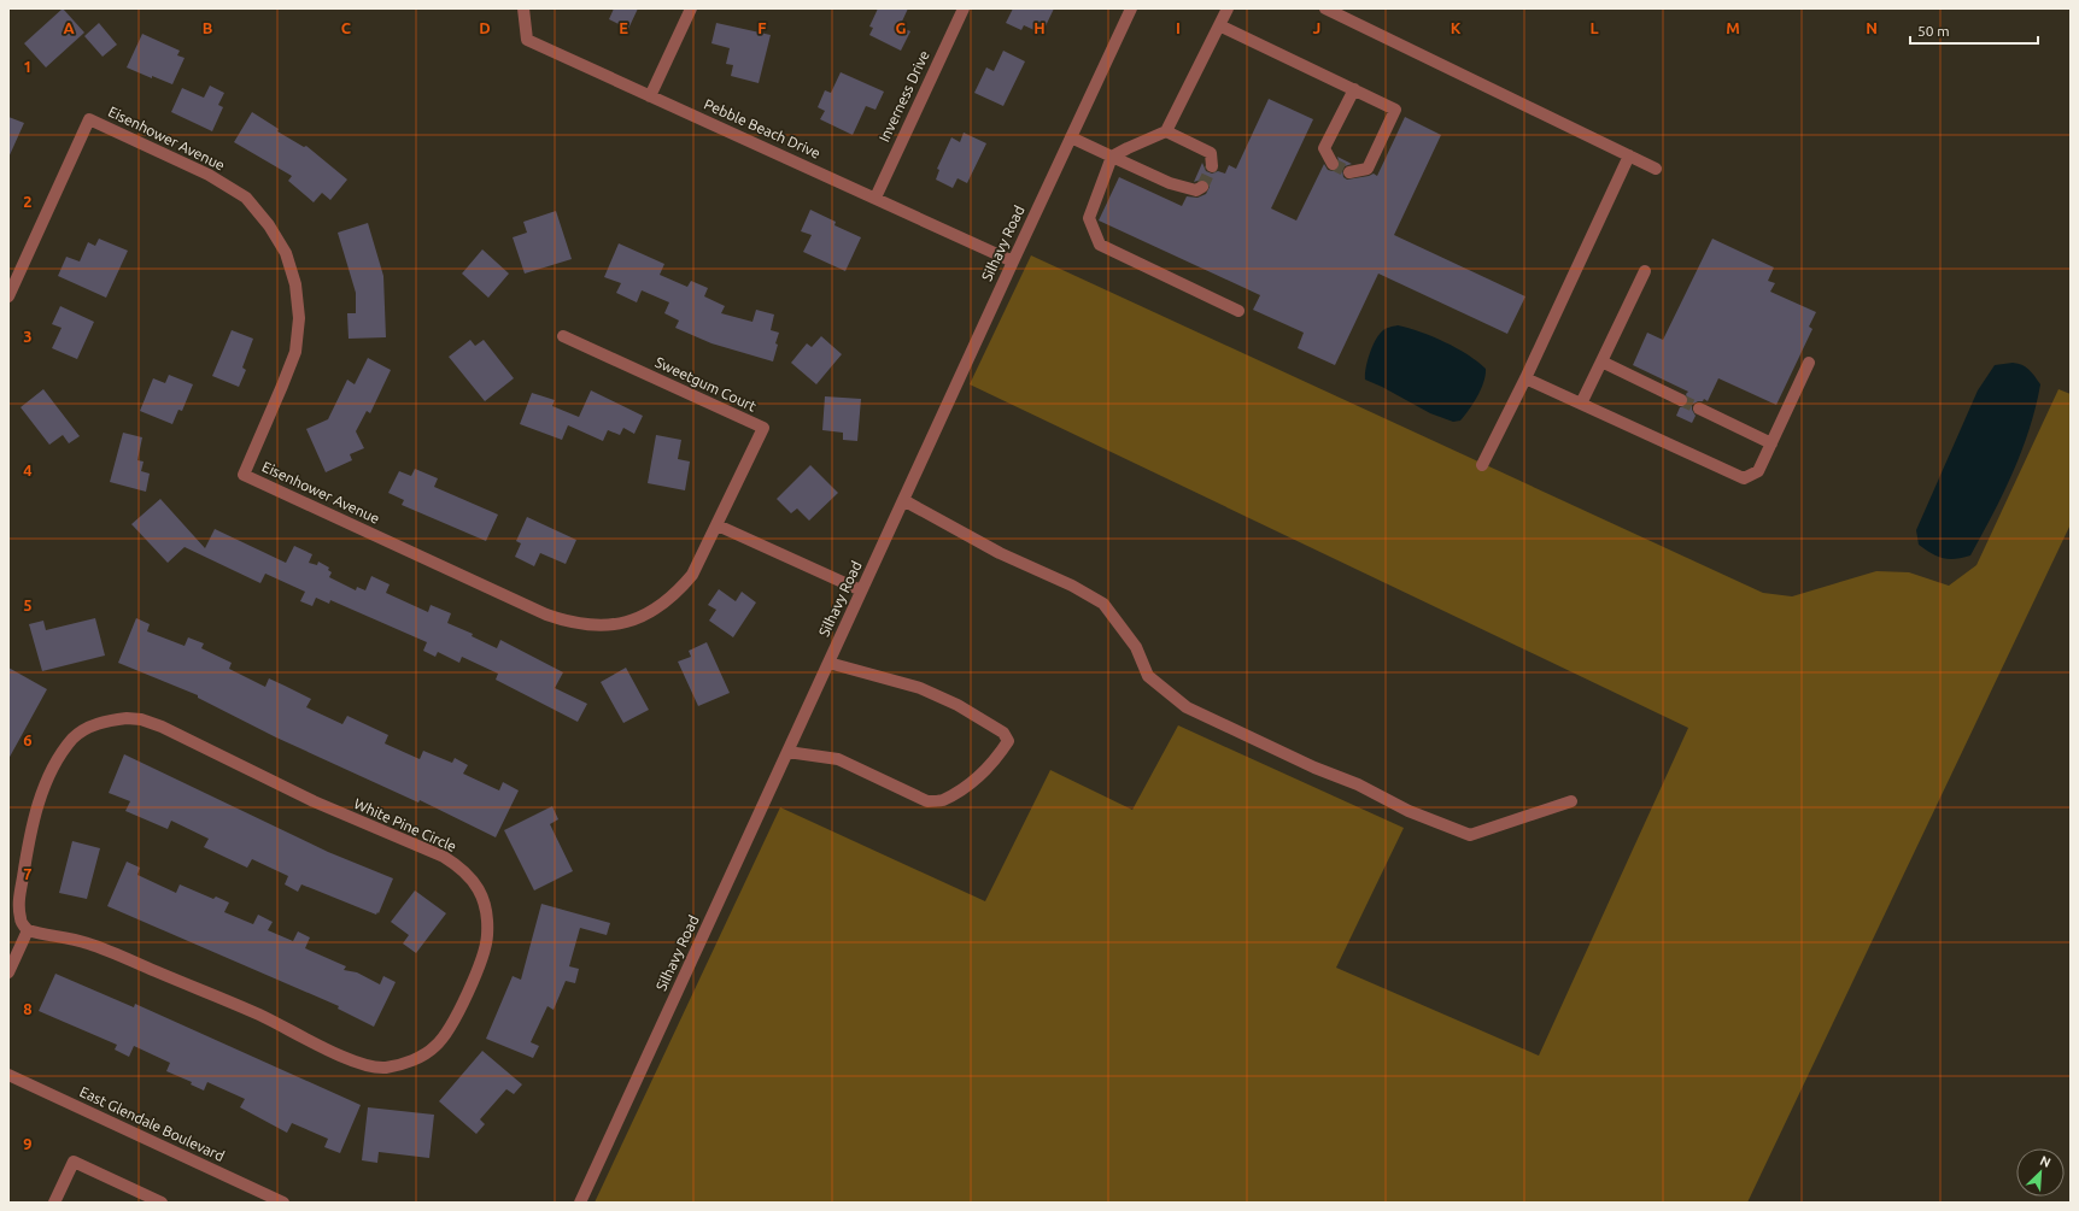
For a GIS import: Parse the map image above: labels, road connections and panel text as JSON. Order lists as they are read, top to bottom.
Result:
{
  "streets": {
    "street": [
      "Inverness Drive",
      "Pebble Beach Drive",
      "Eisenhower Avenue",
      "Silhavy Road",
      "Sweetgum Court",
      "White Pine Circle",
      "East Glendale Boulevard"
    ]
  },
  "crossings": [
    ["Inverness Drive", "Pebble Beach Drive"],
    ["Pebble Beach Drive", "Silhavy Road"],
    ["Eisenhower Avenue", "Sweetgum Court"]
  ],
  "scale_bar": "50 m",
  "north": "top right",
  "grid": {
    "columns": [
      "A",
      "B",
      "C",
      "D",
      "E",
      "F",
      "G",
      "H",
      "I",
      "J",
      "K",
      "L",
      "M",
      "N"
    ],
    "rows": [
      "1",
      "2",
      "3",
      "4",
      "5",
      "6",
      "7",
      "8",
      "9"
    ]
  }
}
